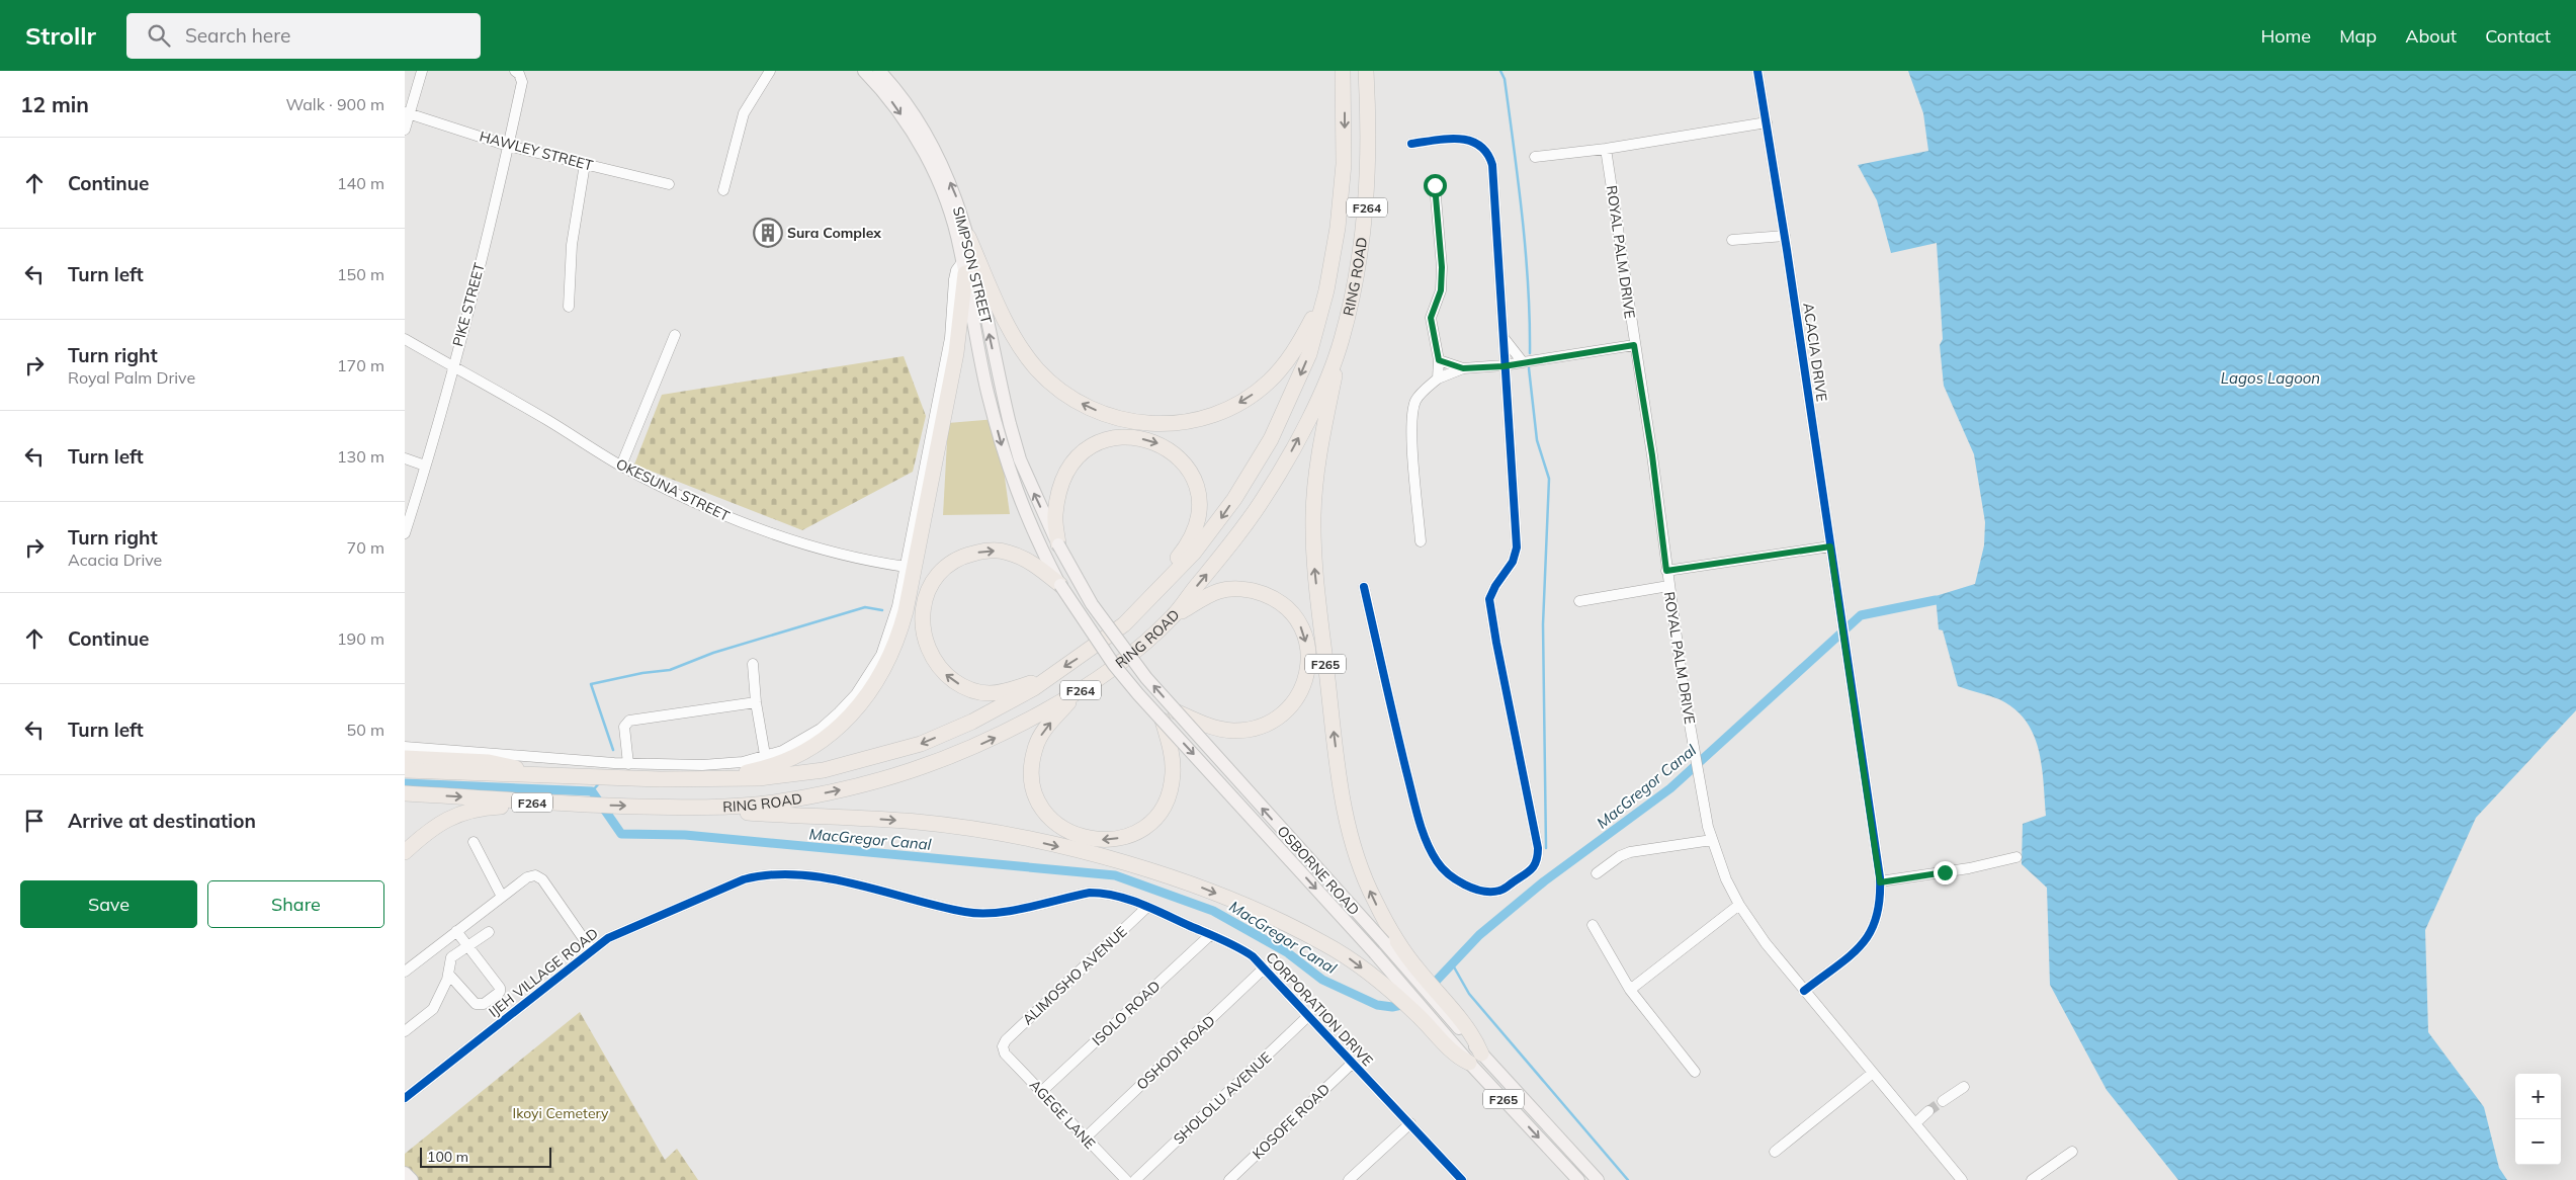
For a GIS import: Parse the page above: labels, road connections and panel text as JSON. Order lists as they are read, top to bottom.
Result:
{
  "streets": {
    "highway": ["F264", "RING ROAD", "F265"],
    "main road": ["SIMPSON STREET", "OSBORNE ROAD"],
    "street": [
      "HAWLEY STREET",
      "ROYAL PALM DRIVE",
      "PIKE STREET",
      "ACACIA DRIVE",
      "OKESUNA STREET",
      "IJEH VILLAGE ROAD",
      "ALIMOSHO AVENUE",
      "CORPORATION DRIVE",
      "ISOLO ROAD",
      "OSHODI ROAD",
      "SHOLOLU AVENUE",
      "AGEGE LANE",
      "KOSOFE ROAD"
    ]
  },
  "crossings": [
    ["HAWLEY STREET", "PIKE STREET"],
    ["ROYAL PALM DRIVE", "ACACIA DRIVE"],
    ["SIMPSON STREET", "OSBORNE ROAD"],
    ["RING ROAD", "F265"],
    ["PIKE STREET", "OKESUNA STREET"],
    ["F265", "OSBORNE ROAD"],
    ["IJEH VILLAGE ROAD", "CORPORATION DRIVE"],
    ["ALIMOSHO AVENUE", "CORPORATION DRIVE"],
    ["ALIMOSHO AVENUE", "AGEGE LANE"],
    ["CORPORATION DRIVE", "ISOLO ROAD"],
    ["CORPORATION DRIVE", "OSHODI ROAD"],
    ["CORPORATION DRIVE", "SHOLOLU AVENUE"],
    ["CORPORATION DRIVE", "KOSOFE ROAD"],
    ["ISOLO ROAD", "AGEGE LANE"],
    ["OSHODI ROAD", "AGEGE LANE"]
  ],
  "one_way": ["SIMPSON STREET"],
  "water": ["Lagos Lagoon", "MacGregor Canal"],
  "parks": ["Ikoyi Cemetery"],
  "places": {
    "building": ["Sura Complex"]
  },
  "scale_bar": "100 m",
  "page": {
    "header": "Strollr",
    "search": "Search here",
    "nav": [
      "Home",
      "Map",
      "About",
      "Contact"
    ],
    "heading": ["12 min", "Walk · 900 m"],
    "list": [
      ["Continue", "140 m"],
      ["Turn left", "150 m"],
      ["Turn right", "Royal Palm Drive", "170 m"],
      ["Turn left", "130 m"],
      ["Turn right", "Acacia Drive", "70 m"],
      ["Continue", "190 m"],
      ["Turn left", "50 m"],
      "Arrive at destination"
    ],
    "buttons": ["Save", "Share"],
    "map_buttons": ["+", "−"],
    "scale": "100 m"
  }
}
